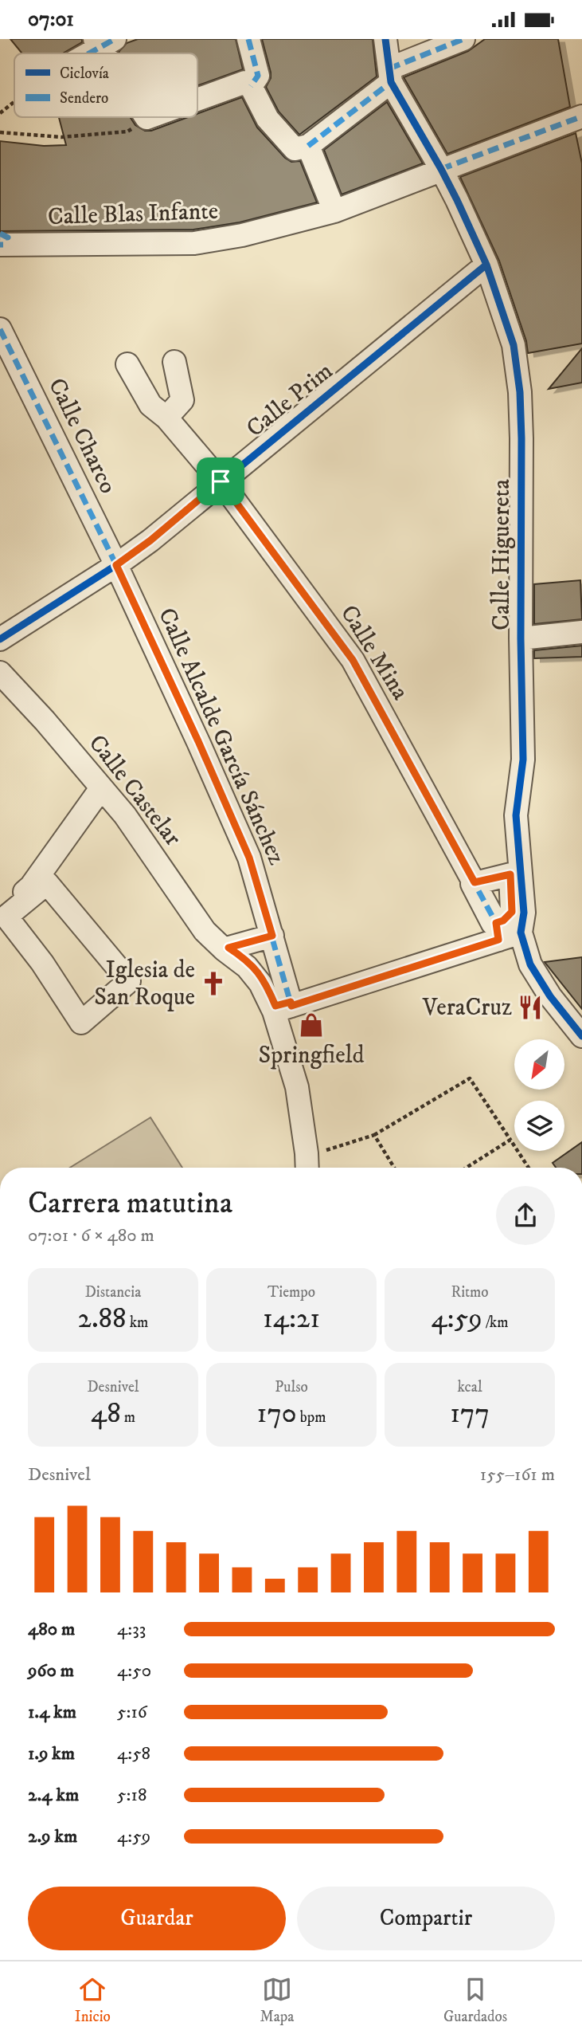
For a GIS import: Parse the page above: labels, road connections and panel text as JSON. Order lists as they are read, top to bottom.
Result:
{
  "streets": {
    "street": [
      "Calle Blas Infante",
      "Calle Prim",
      "Calle Charco",
      "Calle Higuereta",
      "Calle Mina",
      "Calle Alcalde García Sánchez",
      "Calle Castelar"
    ]
  },
  "crossings": [
    ["Calle Blas Infante", "Calle Higuereta"],
    ["Calle Prim", "Calle Charco"],
    ["Calle Prim", "Calle Higuereta"],
    ["Calle Prim", "Calle Mina"],
    ["Calle Prim", "Calle Alcalde García Sánchez"],
    ["Calle Charco", "Calle Alcalde García Sánchez"]
  ],
  "places": {
    "church": ["Iglesia de San Roque"],
    "restaurant": ["VeraCruz"],
    "shop": ["Springfield"]
  },
  "legend": ["Ciclovía", "Sendero"],
  "north": "bottom left",
  "page": {
    "status": "07:01",
    "heading": ["Carrera matutina", "07:01 · 6 × 480 m"],
    "stats": [
      ["Distancia", "2.88 km"],
      ["Tiempo", "14:21"],
      ["Ritmo", "4:59 /km"],
      ["Desnivel", "48 m"],
      ["Pulso", "170 bpm"],
      ["kcal", "177"]
    ],
    "chart": ["Desnivel", "155–161 m"],
    "list": [
      {
        "name": "480 m",
        "note": "4:33"
      },
      {
        "name": "960 m",
        "note": "4:50"
      },
      {
        "name": "1.4 km",
        "note": "5:16"
      },
      {
        "name": "1.9 km",
        "note": "4:58"
      },
      {
        "name": "2.4 km",
        "note": "5:18"
      },
      {
        "name": "2.9 km",
        "note": "4:59"
      }
    ],
    "buttons": ["Guardar", "Compartir"],
    "tabs": ["Inicio", "Mapa", "Guardados"]
  }
}
